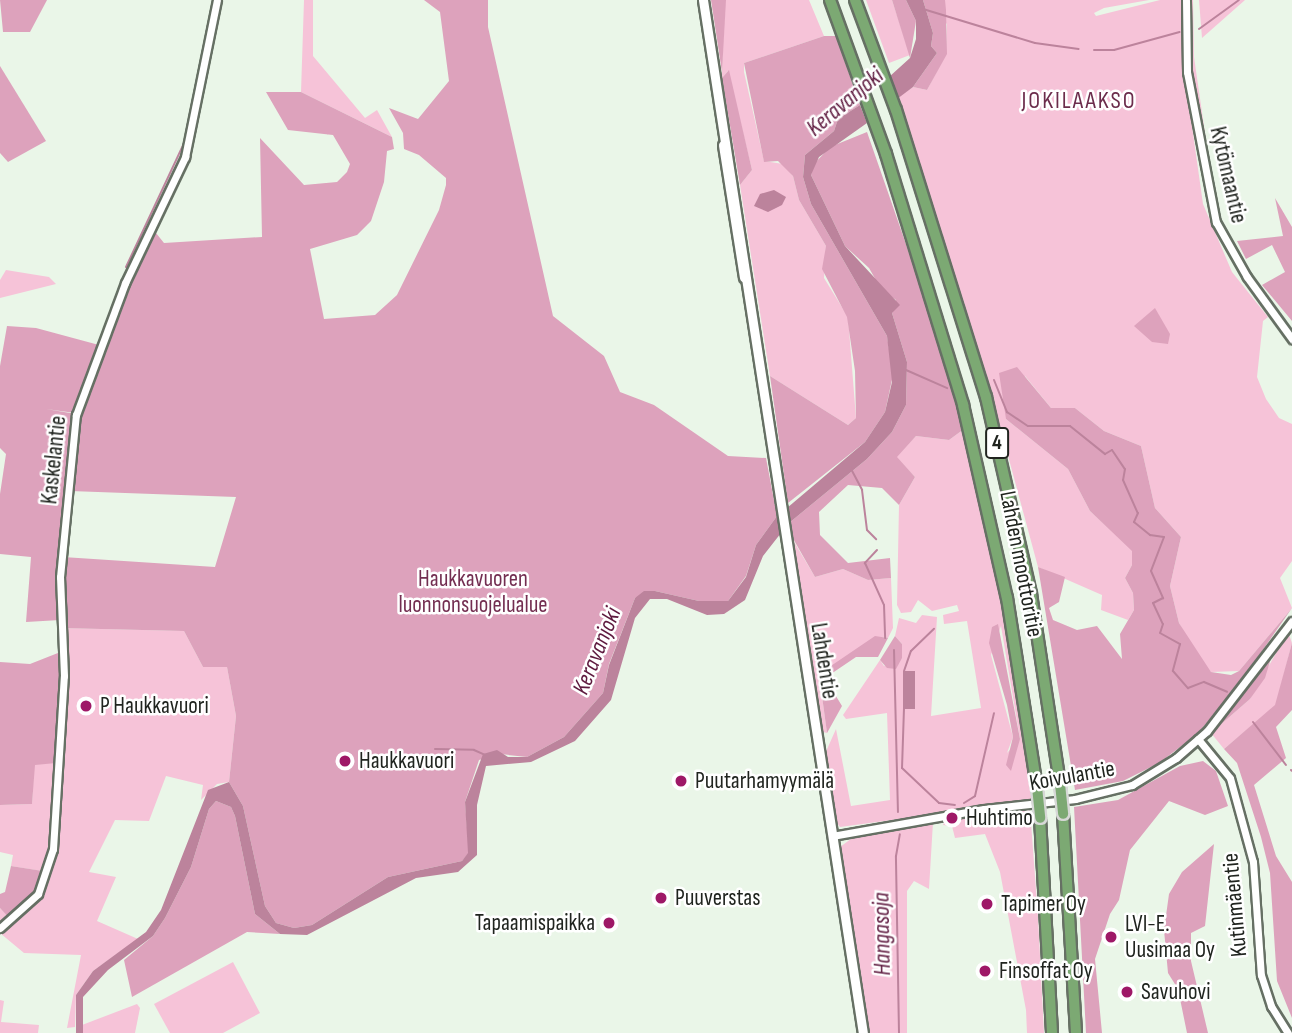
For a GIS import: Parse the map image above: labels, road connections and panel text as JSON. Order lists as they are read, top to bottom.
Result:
{
  "streets": {
    "highway": ["4", "Lahden moottoritie"],
    "main road": ["Lahdentie"],
    "street": [
      "Kytömaantie",
      "Kaskelantie",
      "Koivulantie",
      "Kutinmäentie"
    ]
  },
  "crossings": [
    ["Lahdentie", "Koivulantie"],
    ["Koivulantie", "Kutinmäentie"]
  ],
  "districts": ["JOKILAAKSO"],
  "water": ["Keravanjoki", "Hangasoja"],
  "parks": ["Haukkavuoren luonnonsuojelualue"],
  "places": [
    "P Haukkavuori",
    "Haukkavuori",
    "Puutarhamyymälä",
    "Huhtimo",
    "Puuverstas",
    "Tapimer Oy",
    "Tapaamispaikka",
    "LVI-E. Uusimaa Oy",
    "Finsoffat Oy",
    "Savuhovi"
  ]
}
